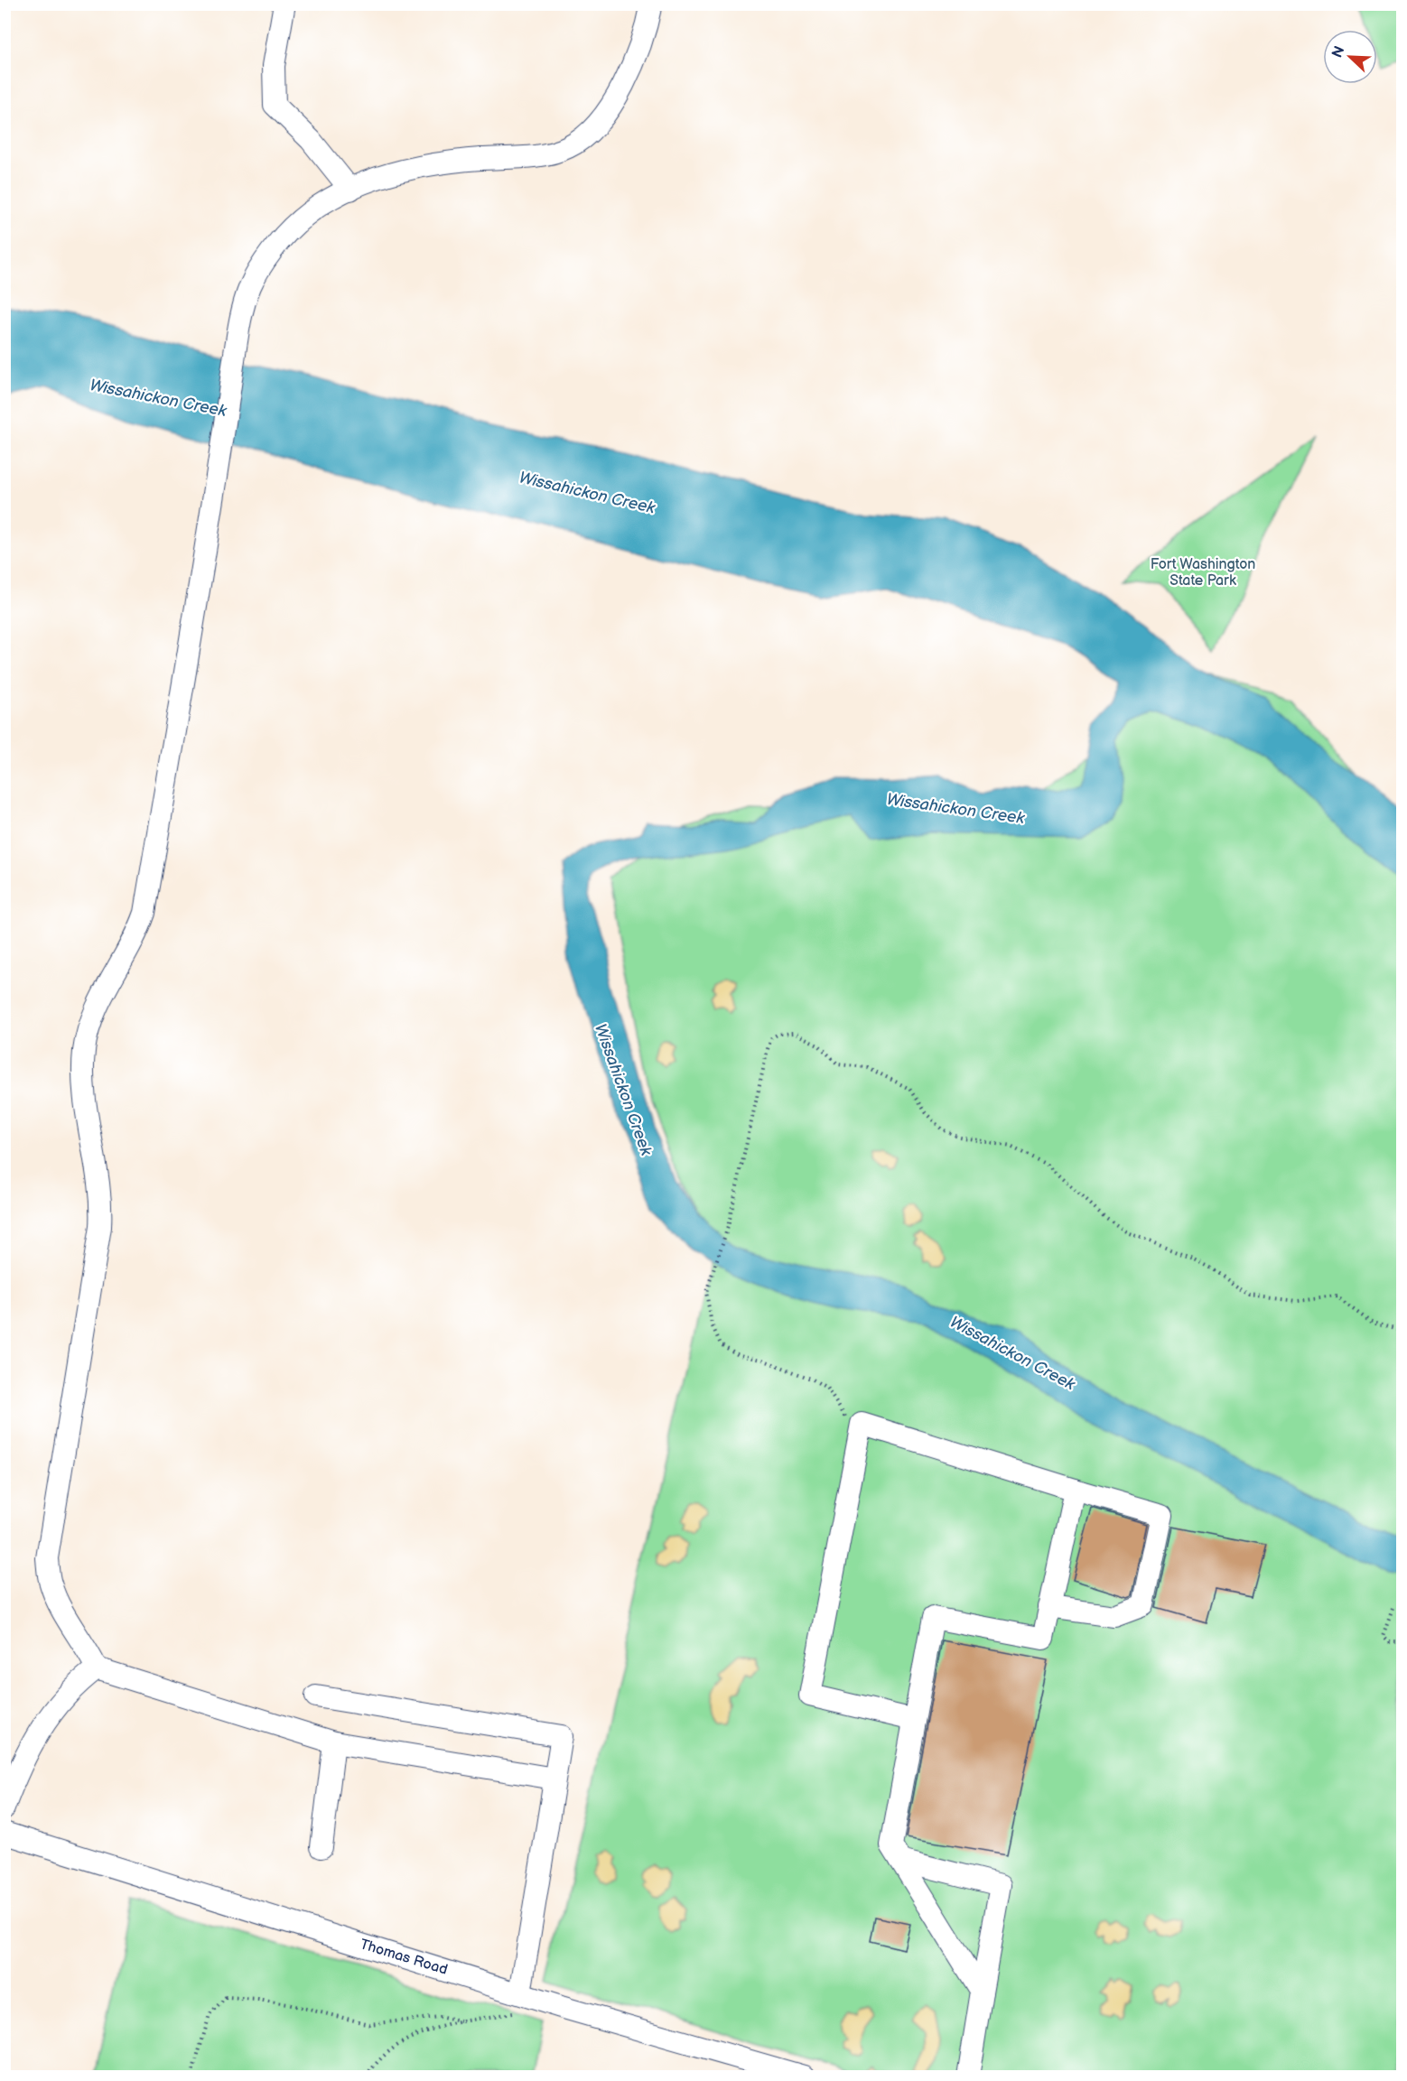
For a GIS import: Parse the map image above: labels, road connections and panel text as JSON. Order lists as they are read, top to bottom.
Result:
{
  "streets": {
    "street": ["Thomas Road"]
  },
  "water": ["Wissahickon Creek"],
  "parks": ["Fort Washington State Park"],
  "north": "top left"
}
